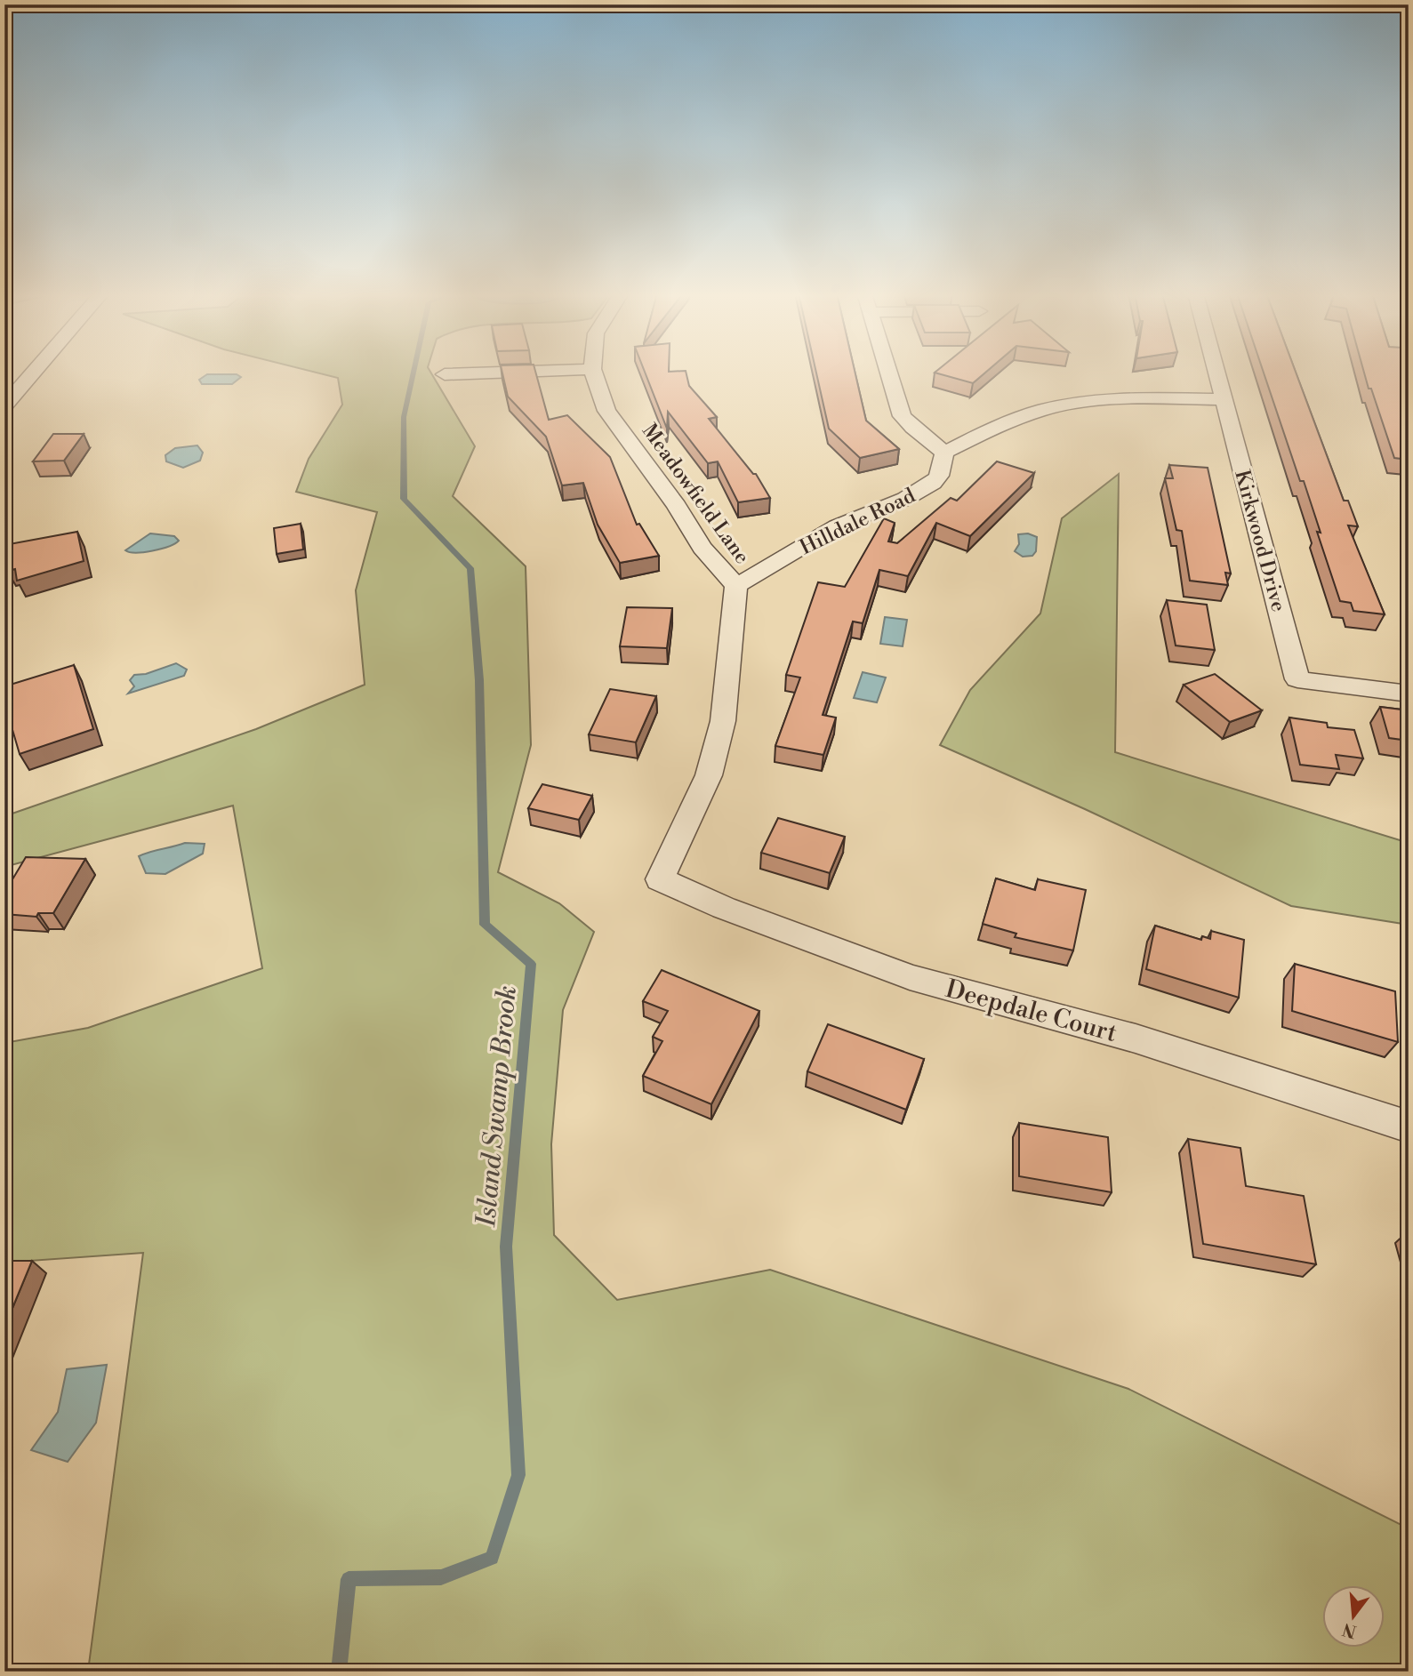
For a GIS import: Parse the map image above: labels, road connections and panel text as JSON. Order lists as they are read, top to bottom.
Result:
{
  "streets": {
    "street": [
      "Meadowfield Lane",
      "Hilldale Road",
      "Kirkwood Drive",
      "Deepdale Court"
    ]
  },
  "crossings": [
    ["Meadowfield Lane", "Hilldale Road"],
    ["Meadowfield Lane", "Deepdale Court"],
    ["Hilldale Road", "Deepdale Court"]
  ],
  "water": ["Island Swamp Brook"],
  "north": "bottom"
}
